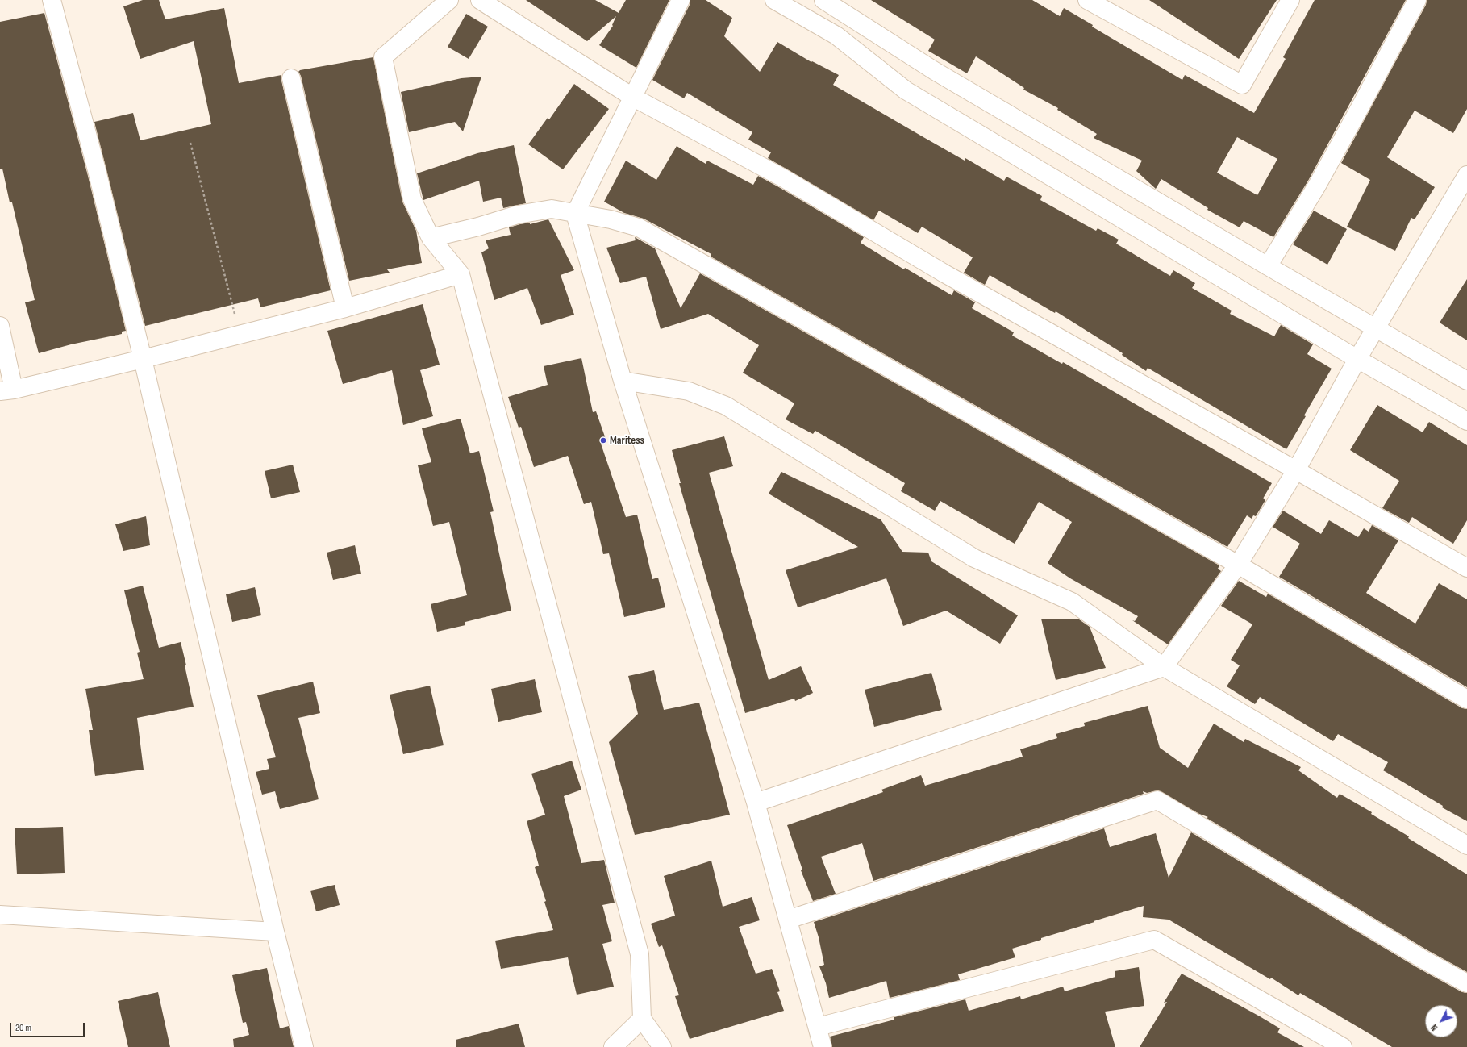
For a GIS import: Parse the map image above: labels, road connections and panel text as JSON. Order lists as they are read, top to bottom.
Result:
{
  "places": ["Maritess"],
  "scale_bar": "20 m",
  "north": "bottom left"
}
